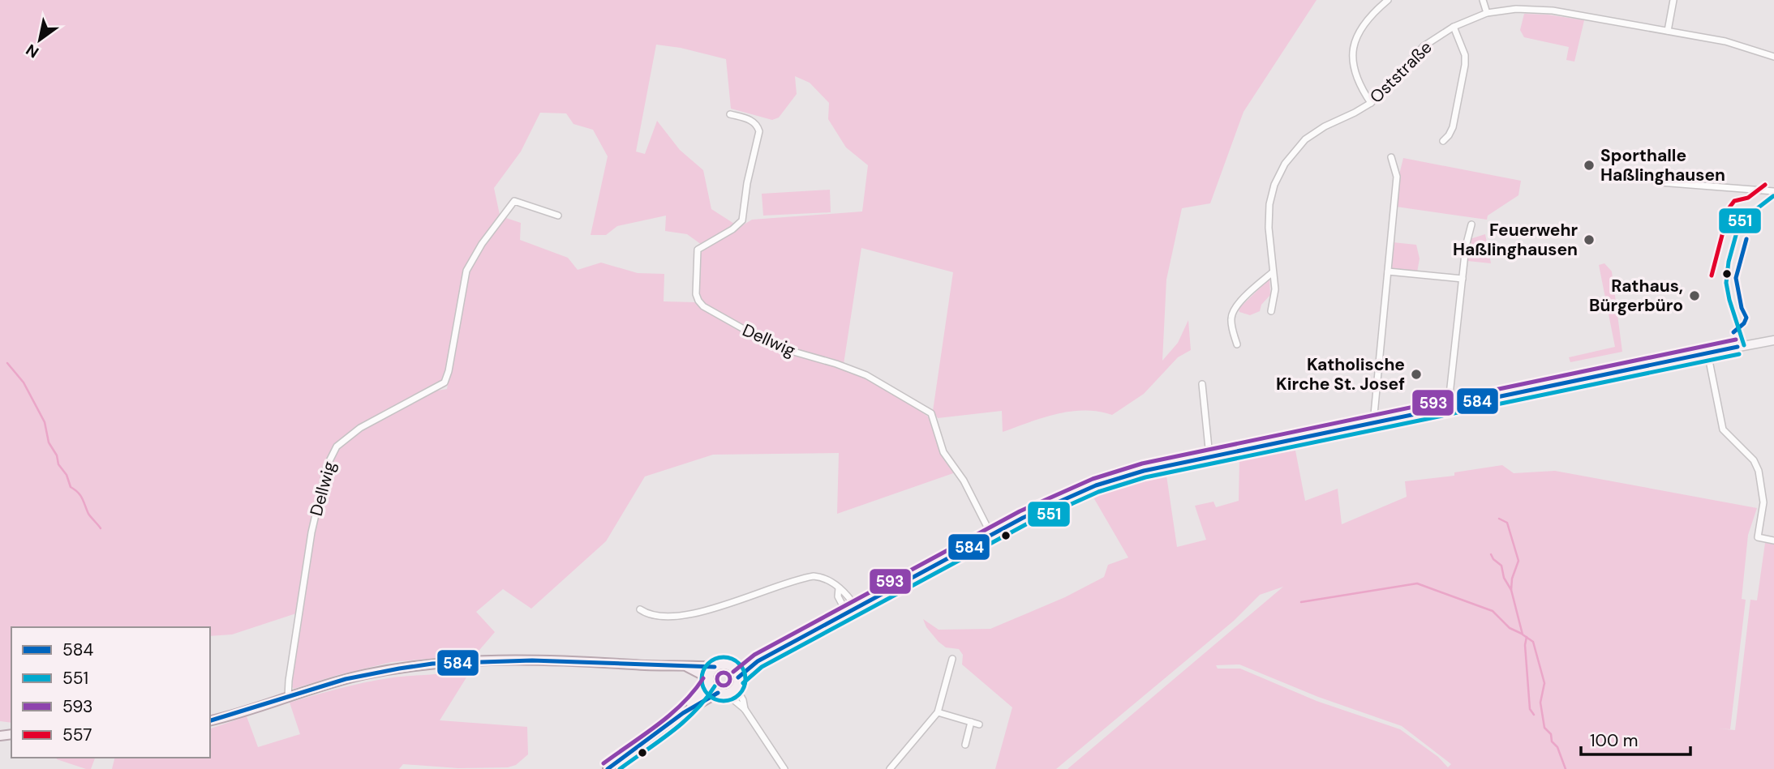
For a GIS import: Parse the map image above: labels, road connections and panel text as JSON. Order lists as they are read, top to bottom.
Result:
{
  "streets": {
    "street": ["Oststraße", "Dellwig"]
  },
  "places": [
    "Sporthalle Haßlinghausen",
    "Feuerwehr Haßlinghausen",
    "Rathaus, Bürgerbüro",
    "Katholische Kirche St. Josef"
  ],
  "lines": [
    "transit line 557",
    "transit line 551",
    "transit line 584",
    "transit line 593"
  ],
  "legend": [
    "584",
    "551",
    "593",
    "557"
  ],
  "scale_bar": "100 m",
  "north": "bottom left"
}
